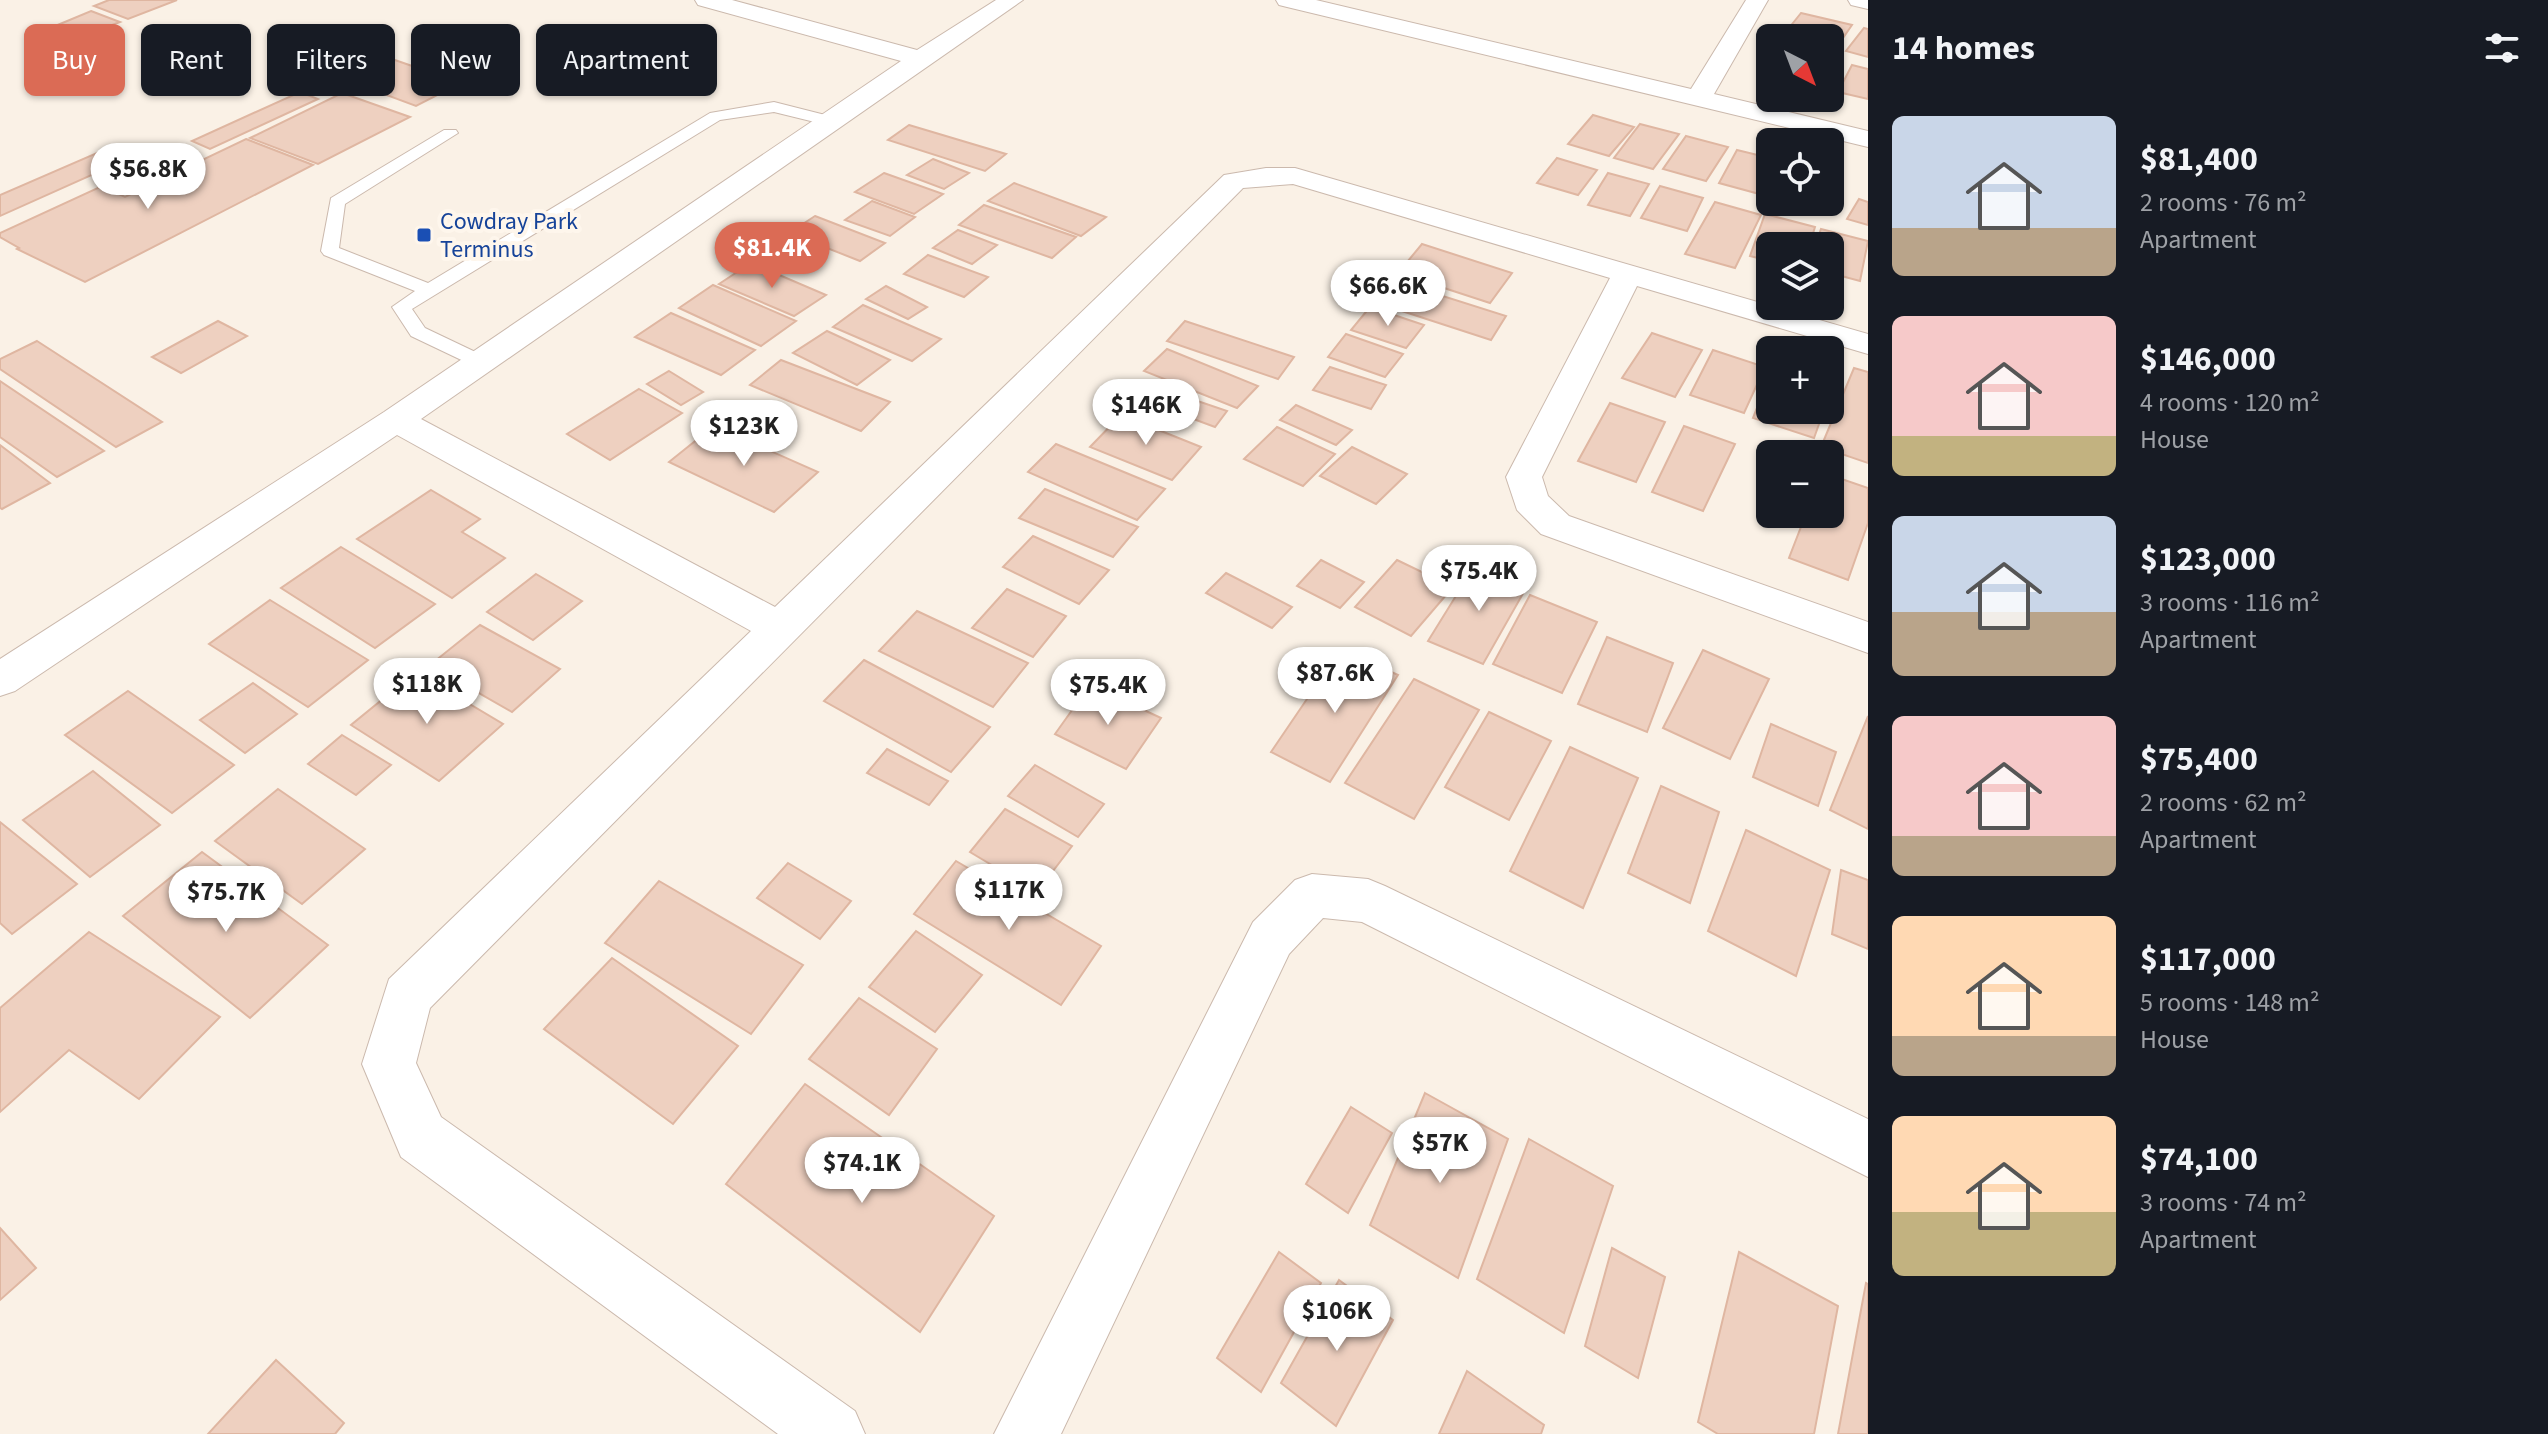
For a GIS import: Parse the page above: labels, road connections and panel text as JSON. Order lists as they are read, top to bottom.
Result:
{
  "places": {
    "transit": ["Cowdray Park Terminus"]
  },
  "north": "bottom right",
  "page": {
    "heading": "14 homes",
    "map_buttons": ["+", "−"],
    "chip": [
      "Buy",
      "Rent",
      "Filters",
      "New",
      "Apartment"
    ],
    "list": [
      {
        "name": "$81,400",
        "note": "2 rooms · 76 m² · Apartment"
      },
      {
        "name": "$146,000",
        "note": "4 rooms · 120 m² · House"
      },
      {
        "name": "$123,000",
        "note": "3 rooms · 116 m² · Apartment"
      },
      {
        "name": "$75,400",
        "note": "2 rooms · 62 m² · Apartment"
      },
      {
        "name": "$117,000",
        "note": "5 rooms · 148 m² · House"
      },
      {
        "name": "$74,100",
        "note": "3 rooms · 74 m² · Apartment"
      }
    ],
    "price": [
      "$56.8K",
      "$81.4K",
      "$66.6K",
      "$146K",
      "$123K",
      "$75.4K",
      "$87.6K",
      "$118K",
      "$75.4K",
      "$117K",
      "$75.7K",
      "$57K",
      "$74.1K",
      "$106K"
    ]
  }
}
